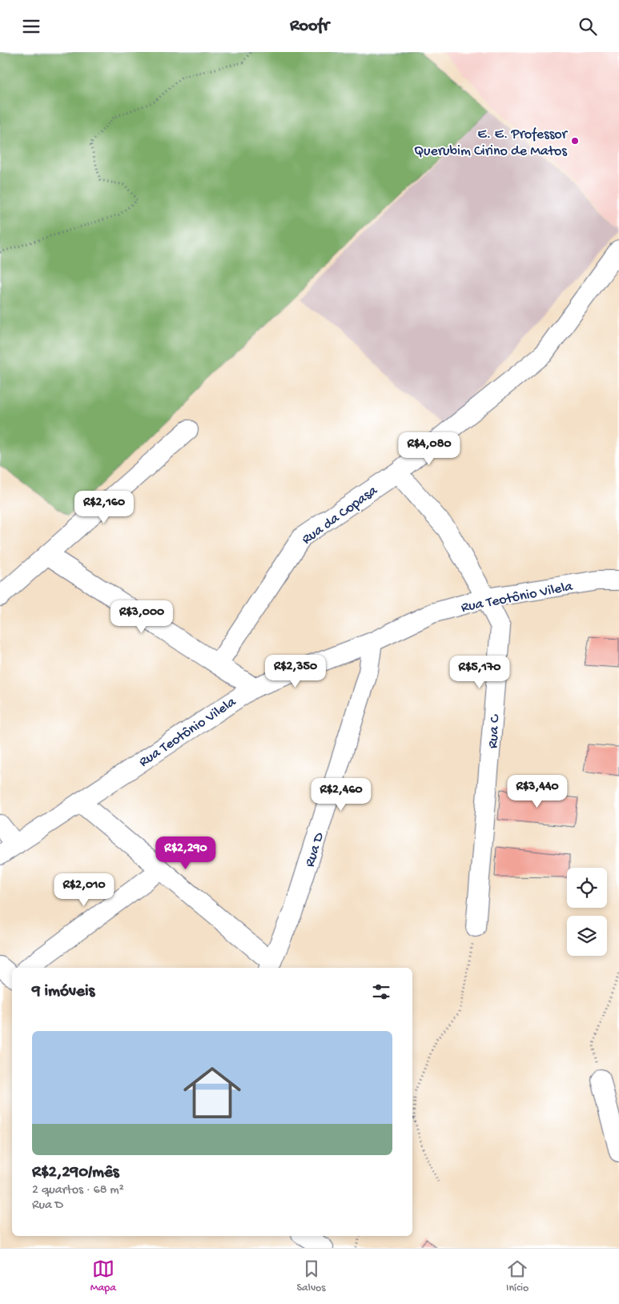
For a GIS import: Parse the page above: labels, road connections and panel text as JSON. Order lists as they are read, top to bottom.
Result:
{
  "streets": {
    "street": [
      "Rua da Copasa",
      "Rua Teotônio Vilela",
      "Rua C",
      "Rua D"
    ]
  },
  "crossings": [
    ["Rua da Copasa", "Rua C"],
    ["Rua Teotônio Vilela", "Rua C"],
    ["Rua Teotônio Vilela", "Rua D"]
  ],
  "places": ["E. E. Professor Querubim Cirino de Matos"],
  "page": {
    "header": "Roofr",
    "price": [
      "R$4,080",
      "R$2,160",
      "R$3,000",
      "R$2,350",
      "R$5,170",
      "R$3,440",
      "R$2,460",
      "R$2,290",
      "R$2,010"
    ],
    "heading": "9 imóveis",
    "list": [
      {
        "name": "R$2,290/mês",
        "note": "2 quartos · 68 m² · Rua D"
      }
    ],
    "tabs": ["Mapa", "Salvos", "Início"]
  }
}
